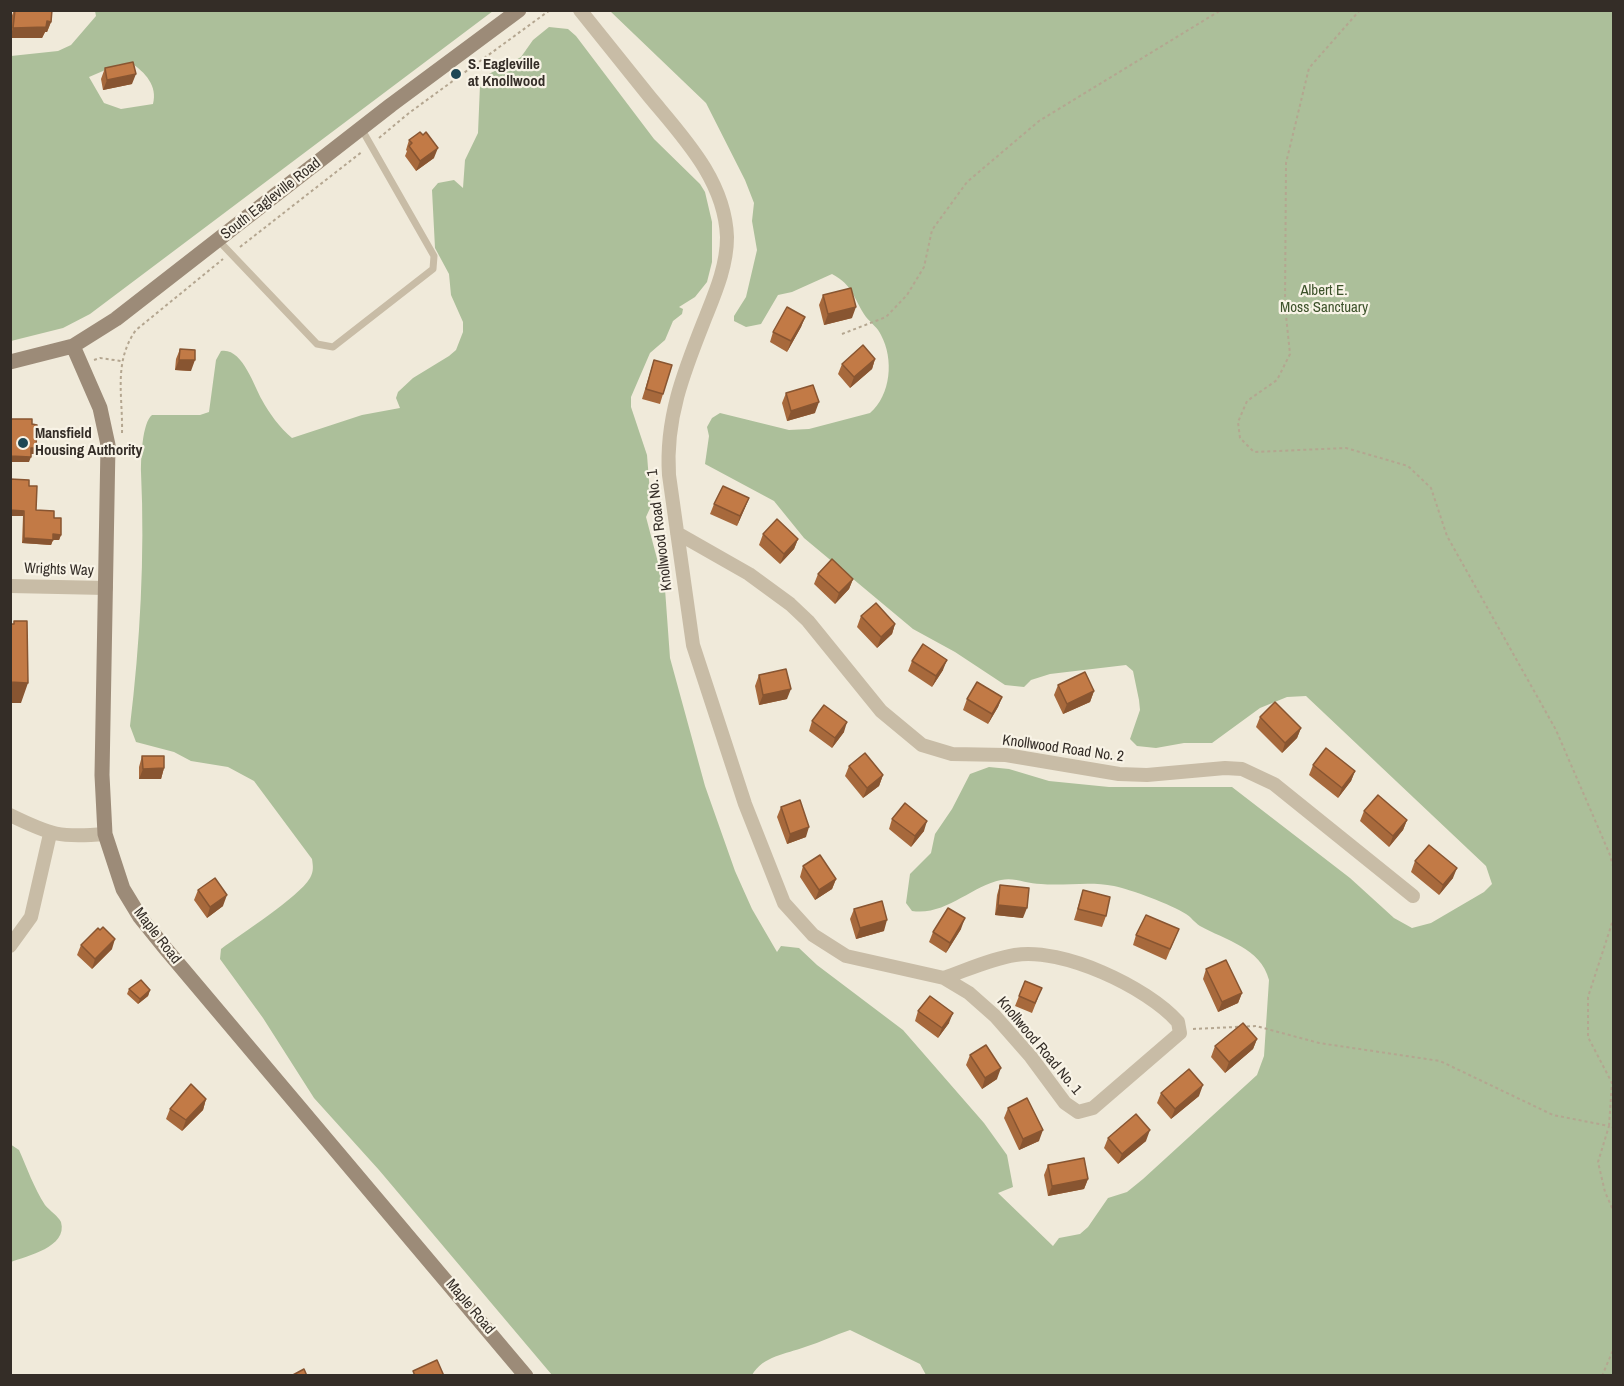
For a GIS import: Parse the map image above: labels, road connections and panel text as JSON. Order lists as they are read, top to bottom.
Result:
{
  "streets": {
    "street": [
      "South Eagleville Road",
      "Knollwood Road No. 1",
      "Wrights Way",
      "Knollwood Road No. 2",
      "Maple Road"
    ]
  },
  "crossings": [
    ["South Eagleville Road", "Maple Road"],
    ["Knollwood Road No. 1", "Knollwood Road No. 2"],
    ["Wrights Way", "Maple Road"]
  ],
  "parks": ["Albert E. Moss Sanctuary"],
  "places": ["S. Eagleville at Knollwood", "Mansfield Housing Authority"]
}
